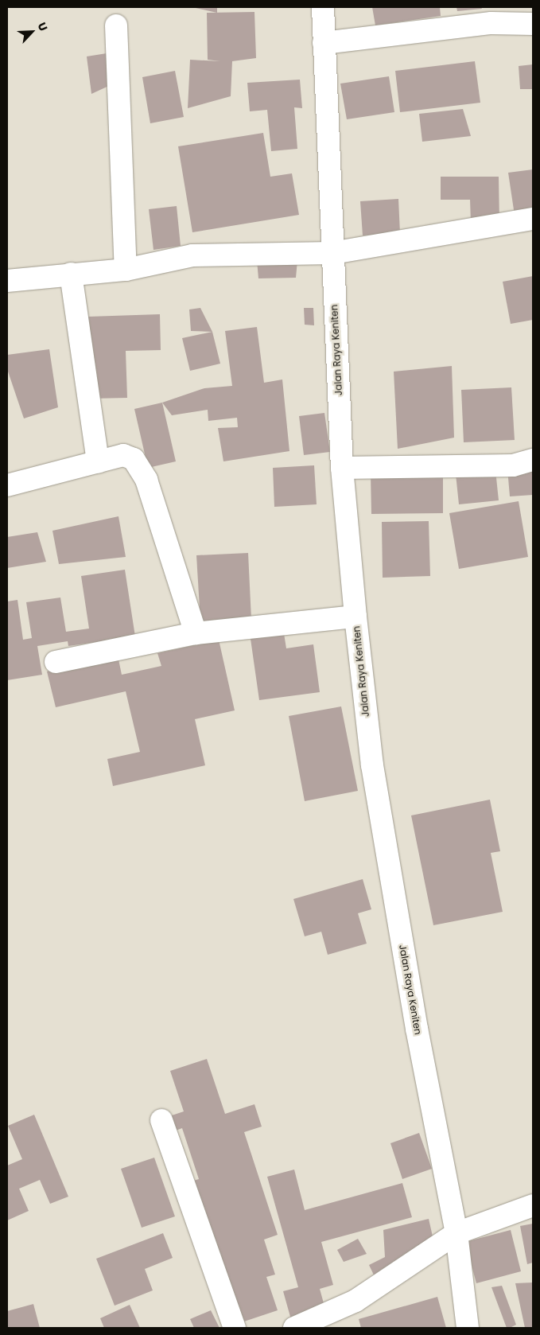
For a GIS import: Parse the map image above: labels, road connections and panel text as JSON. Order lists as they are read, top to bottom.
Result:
{
  "streets": {
    "street": ["Jalan Raya Keniten"]
  },
  "north": "top right"
}
